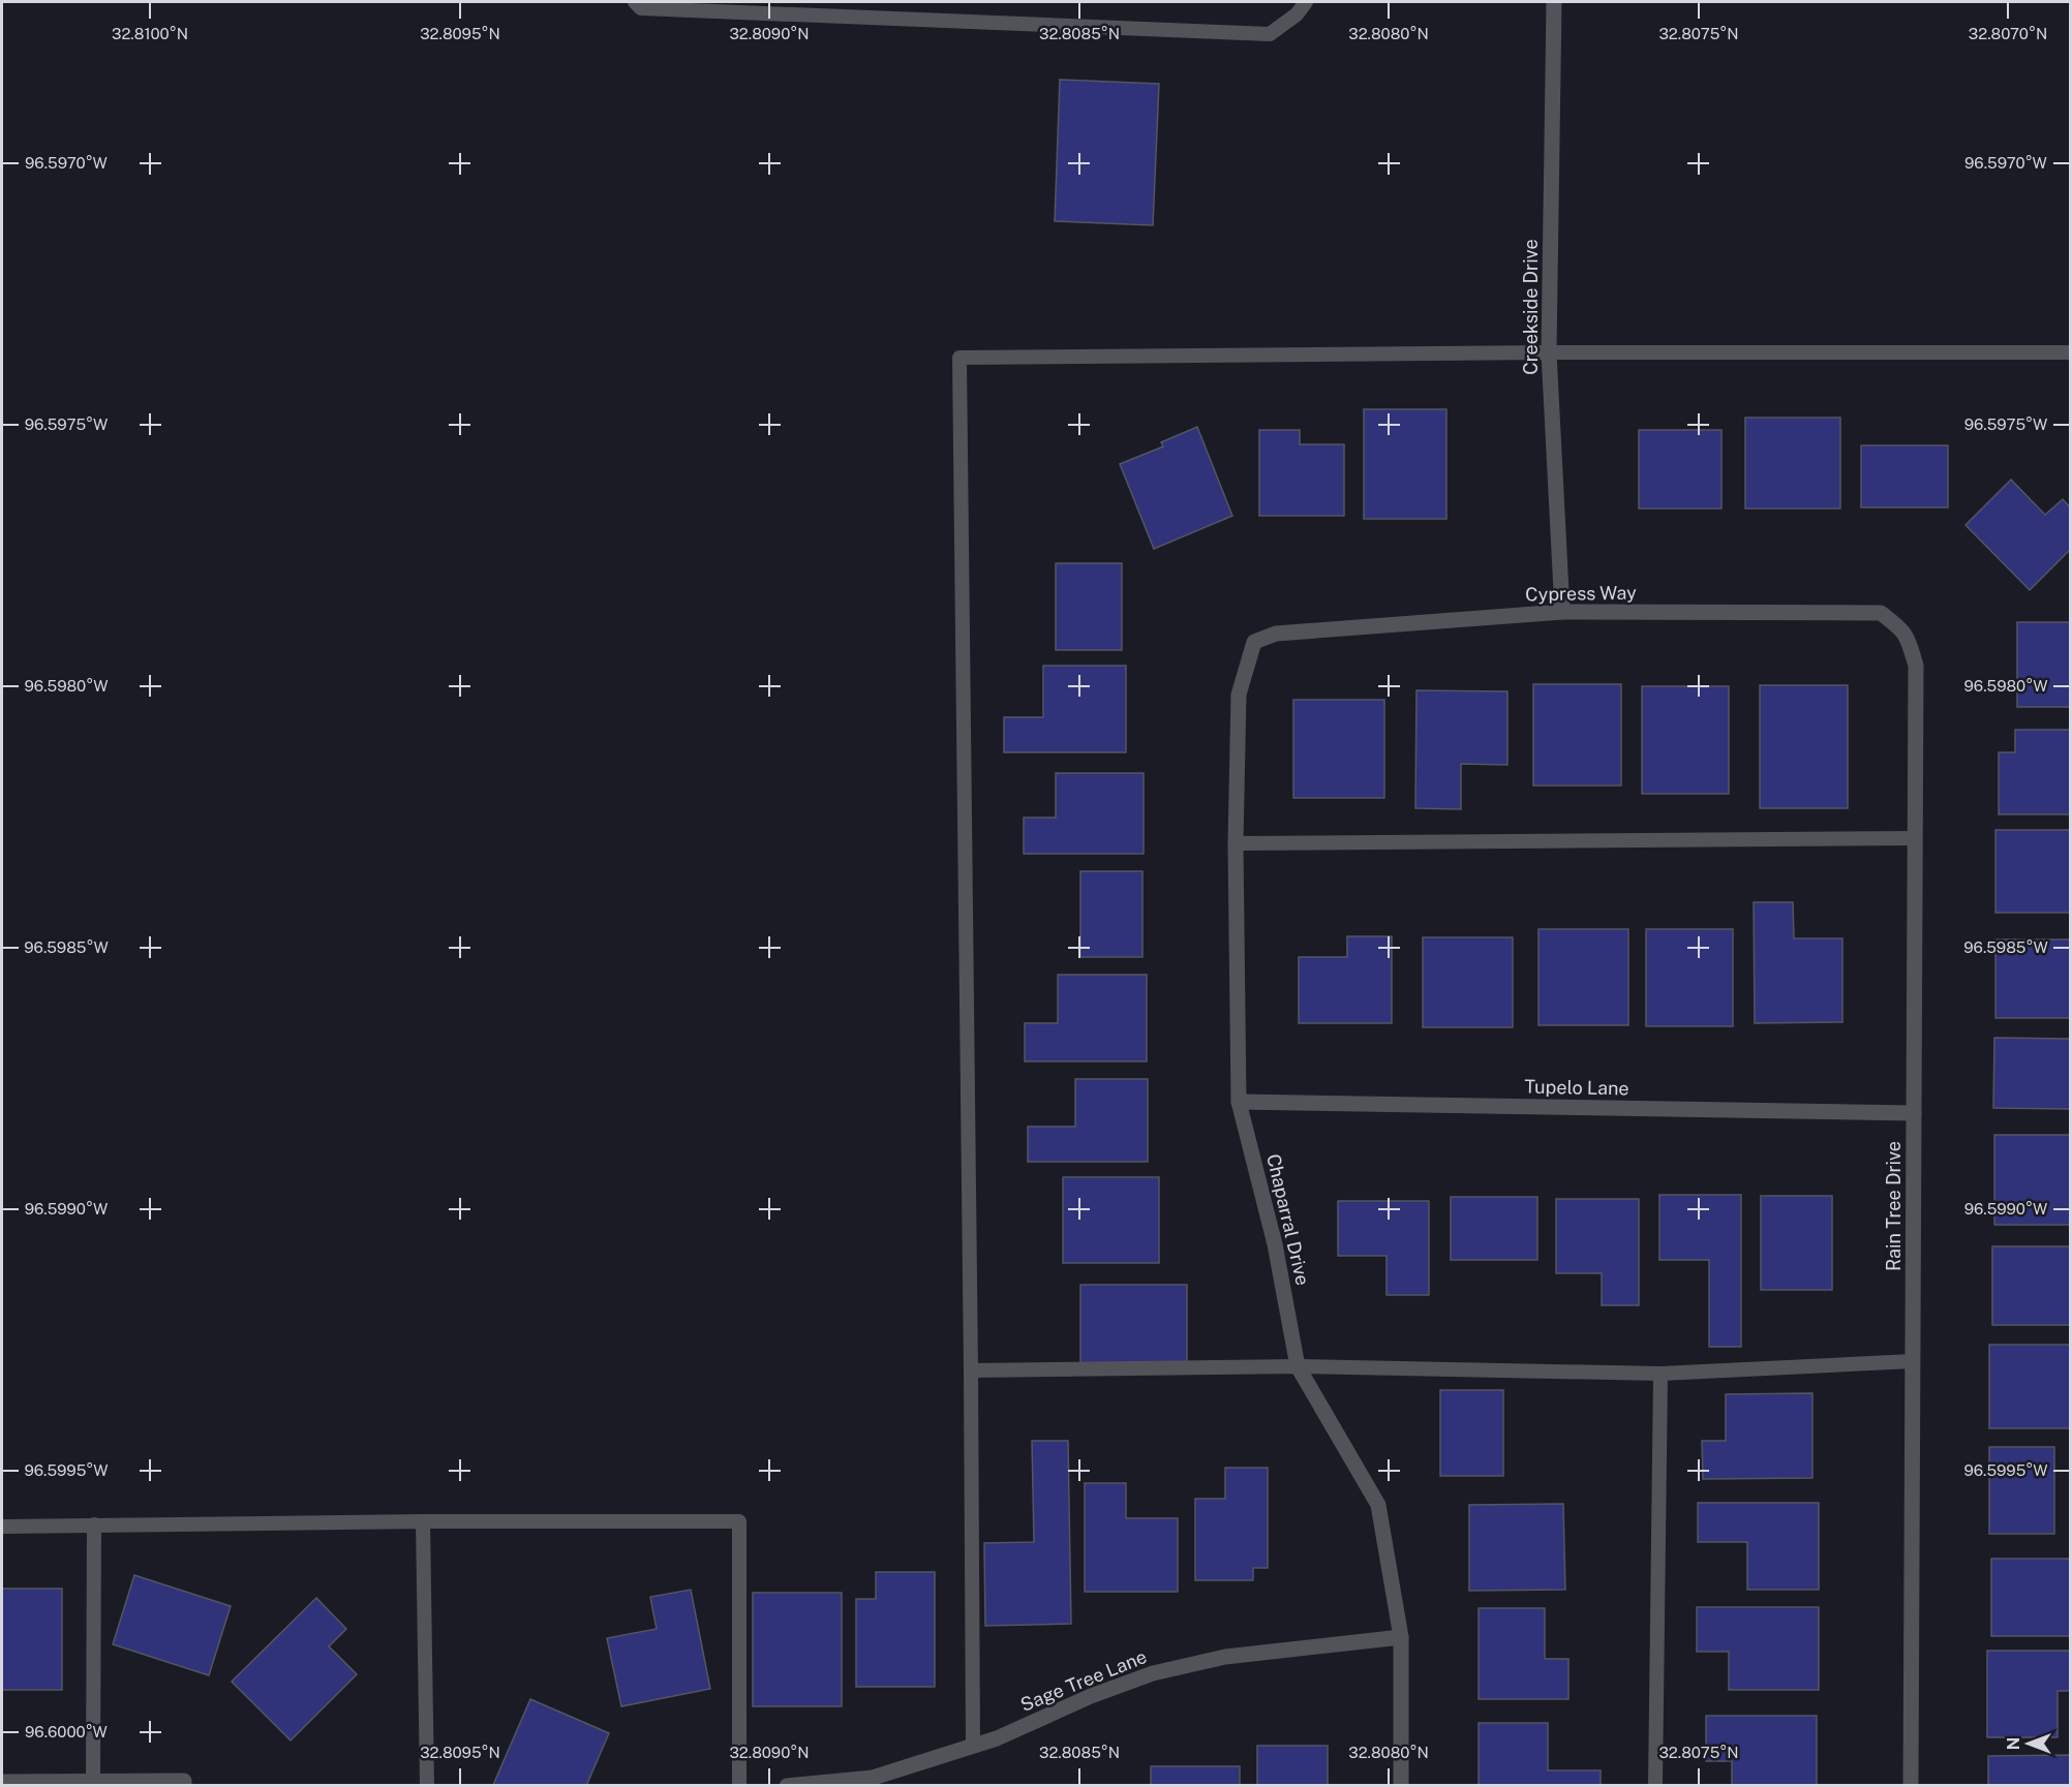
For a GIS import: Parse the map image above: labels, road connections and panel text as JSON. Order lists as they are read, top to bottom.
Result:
{
  "streets": {
    "street": [
      "Creekside Drive",
      "Cypress Way",
      "Tupelo Lane",
      "Rain Tree Drive",
      "Chaparral Drive",
      "Sage Tree Lane"
    ]
  },
  "crossings": [
    ["Creekside Drive", "Cypress Way"],
    ["Cypress Way", "Rain Tree Drive"],
    ["Cypress Way", "Chaparral Drive"],
    ["Tupelo Lane", "Rain Tree Drive"],
    ["Tupelo Lane", "Chaparral Drive"],
    ["Chaparral Drive", "Sage Tree Lane"]
  ],
  "north": "left",
  "coordinates": [
    "32.8100°N",
    "32.8095°N",
    "32.8090°N",
    "32.8085°N",
    "32.8080°N",
    "32.8075°N",
    "32.8070°N",
    "96.5970°W",
    "96.5975°W",
    "96.5980°W",
    "96.5985°W",
    "96.5990°W",
    "96.5995°W",
    "96.6000°W"
  ]
}
